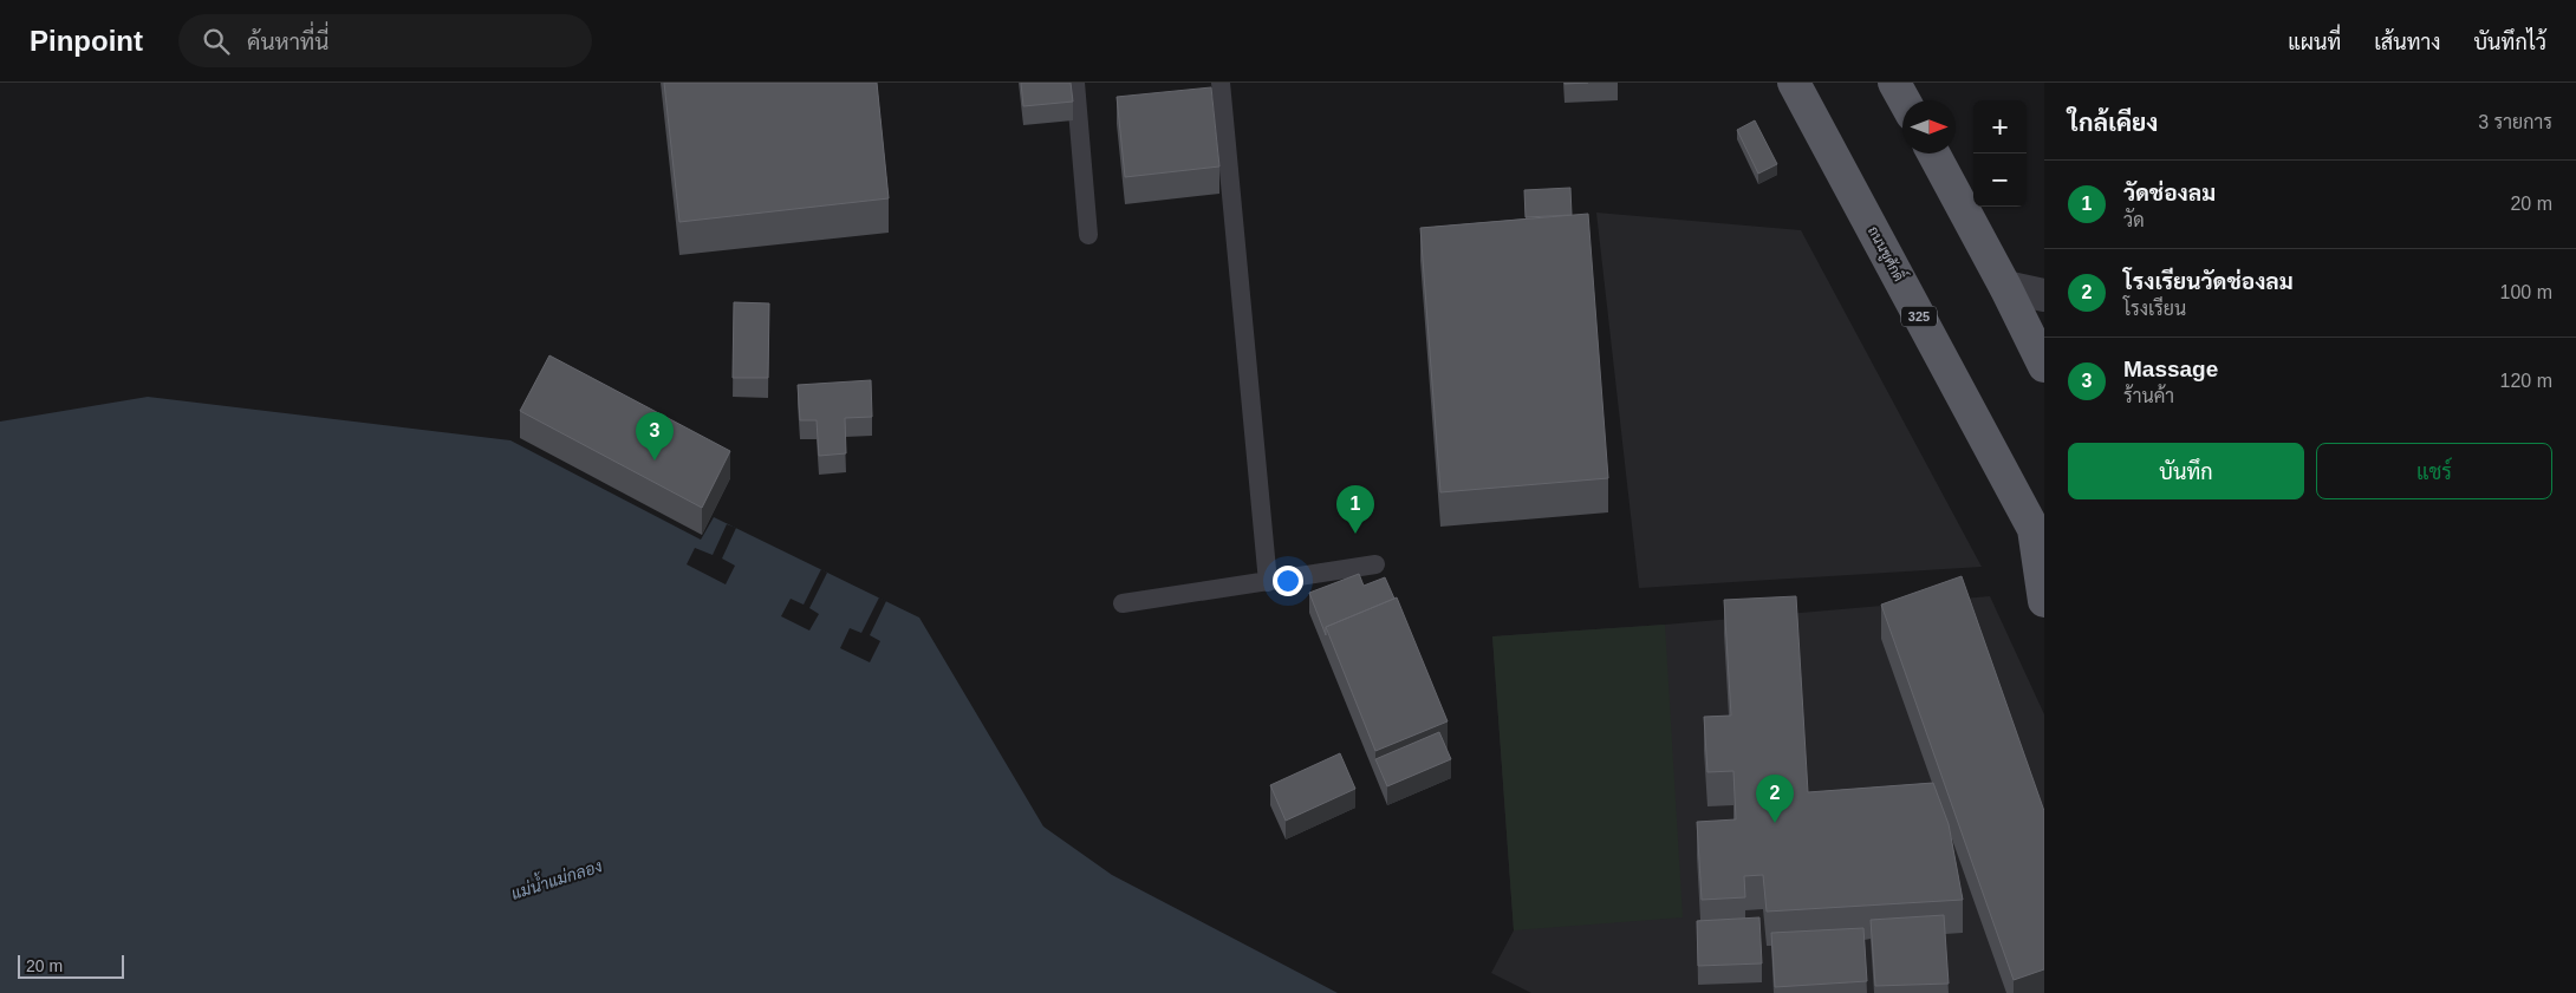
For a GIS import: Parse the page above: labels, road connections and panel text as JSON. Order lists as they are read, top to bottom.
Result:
{
  "streets": {
    "main road": ["ถนนชูศักดิ์", "325"]
  },
  "water": ["แม่น้ำแม่กลอง"],
  "scale_bar": "20 m",
  "north": "right",
  "page": {
    "header": "Pinpoint",
    "search": "ค้นหาที่นี่",
    "nav": ["แผนที่", "เส้นทาง", "บันทึกไว้"],
    "heading": ["ใกล้เคียง", "3 รายการ"],
    "map_buttons": ["+", "−"],
    "list": [
      {
        "mark": "1",
        "name": "วัดช่องลม",
        "note": "วัด",
        "value": "20 m"
      },
      {
        "mark": "2",
        "name": "โรงเรียนวัดช่องลม",
        "note": "โรงเรียน",
        "value": "100 m"
      },
      {
        "mark": "3",
        "name": "Massage",
        "note": "ร้านค้า",
        "value": "120 m"
      }
    ],
    "pins": ["3", "1", "2"],
    "buttons": ["บันทึก", "แชร์"],
    "scale": "20 m"
  }
}
